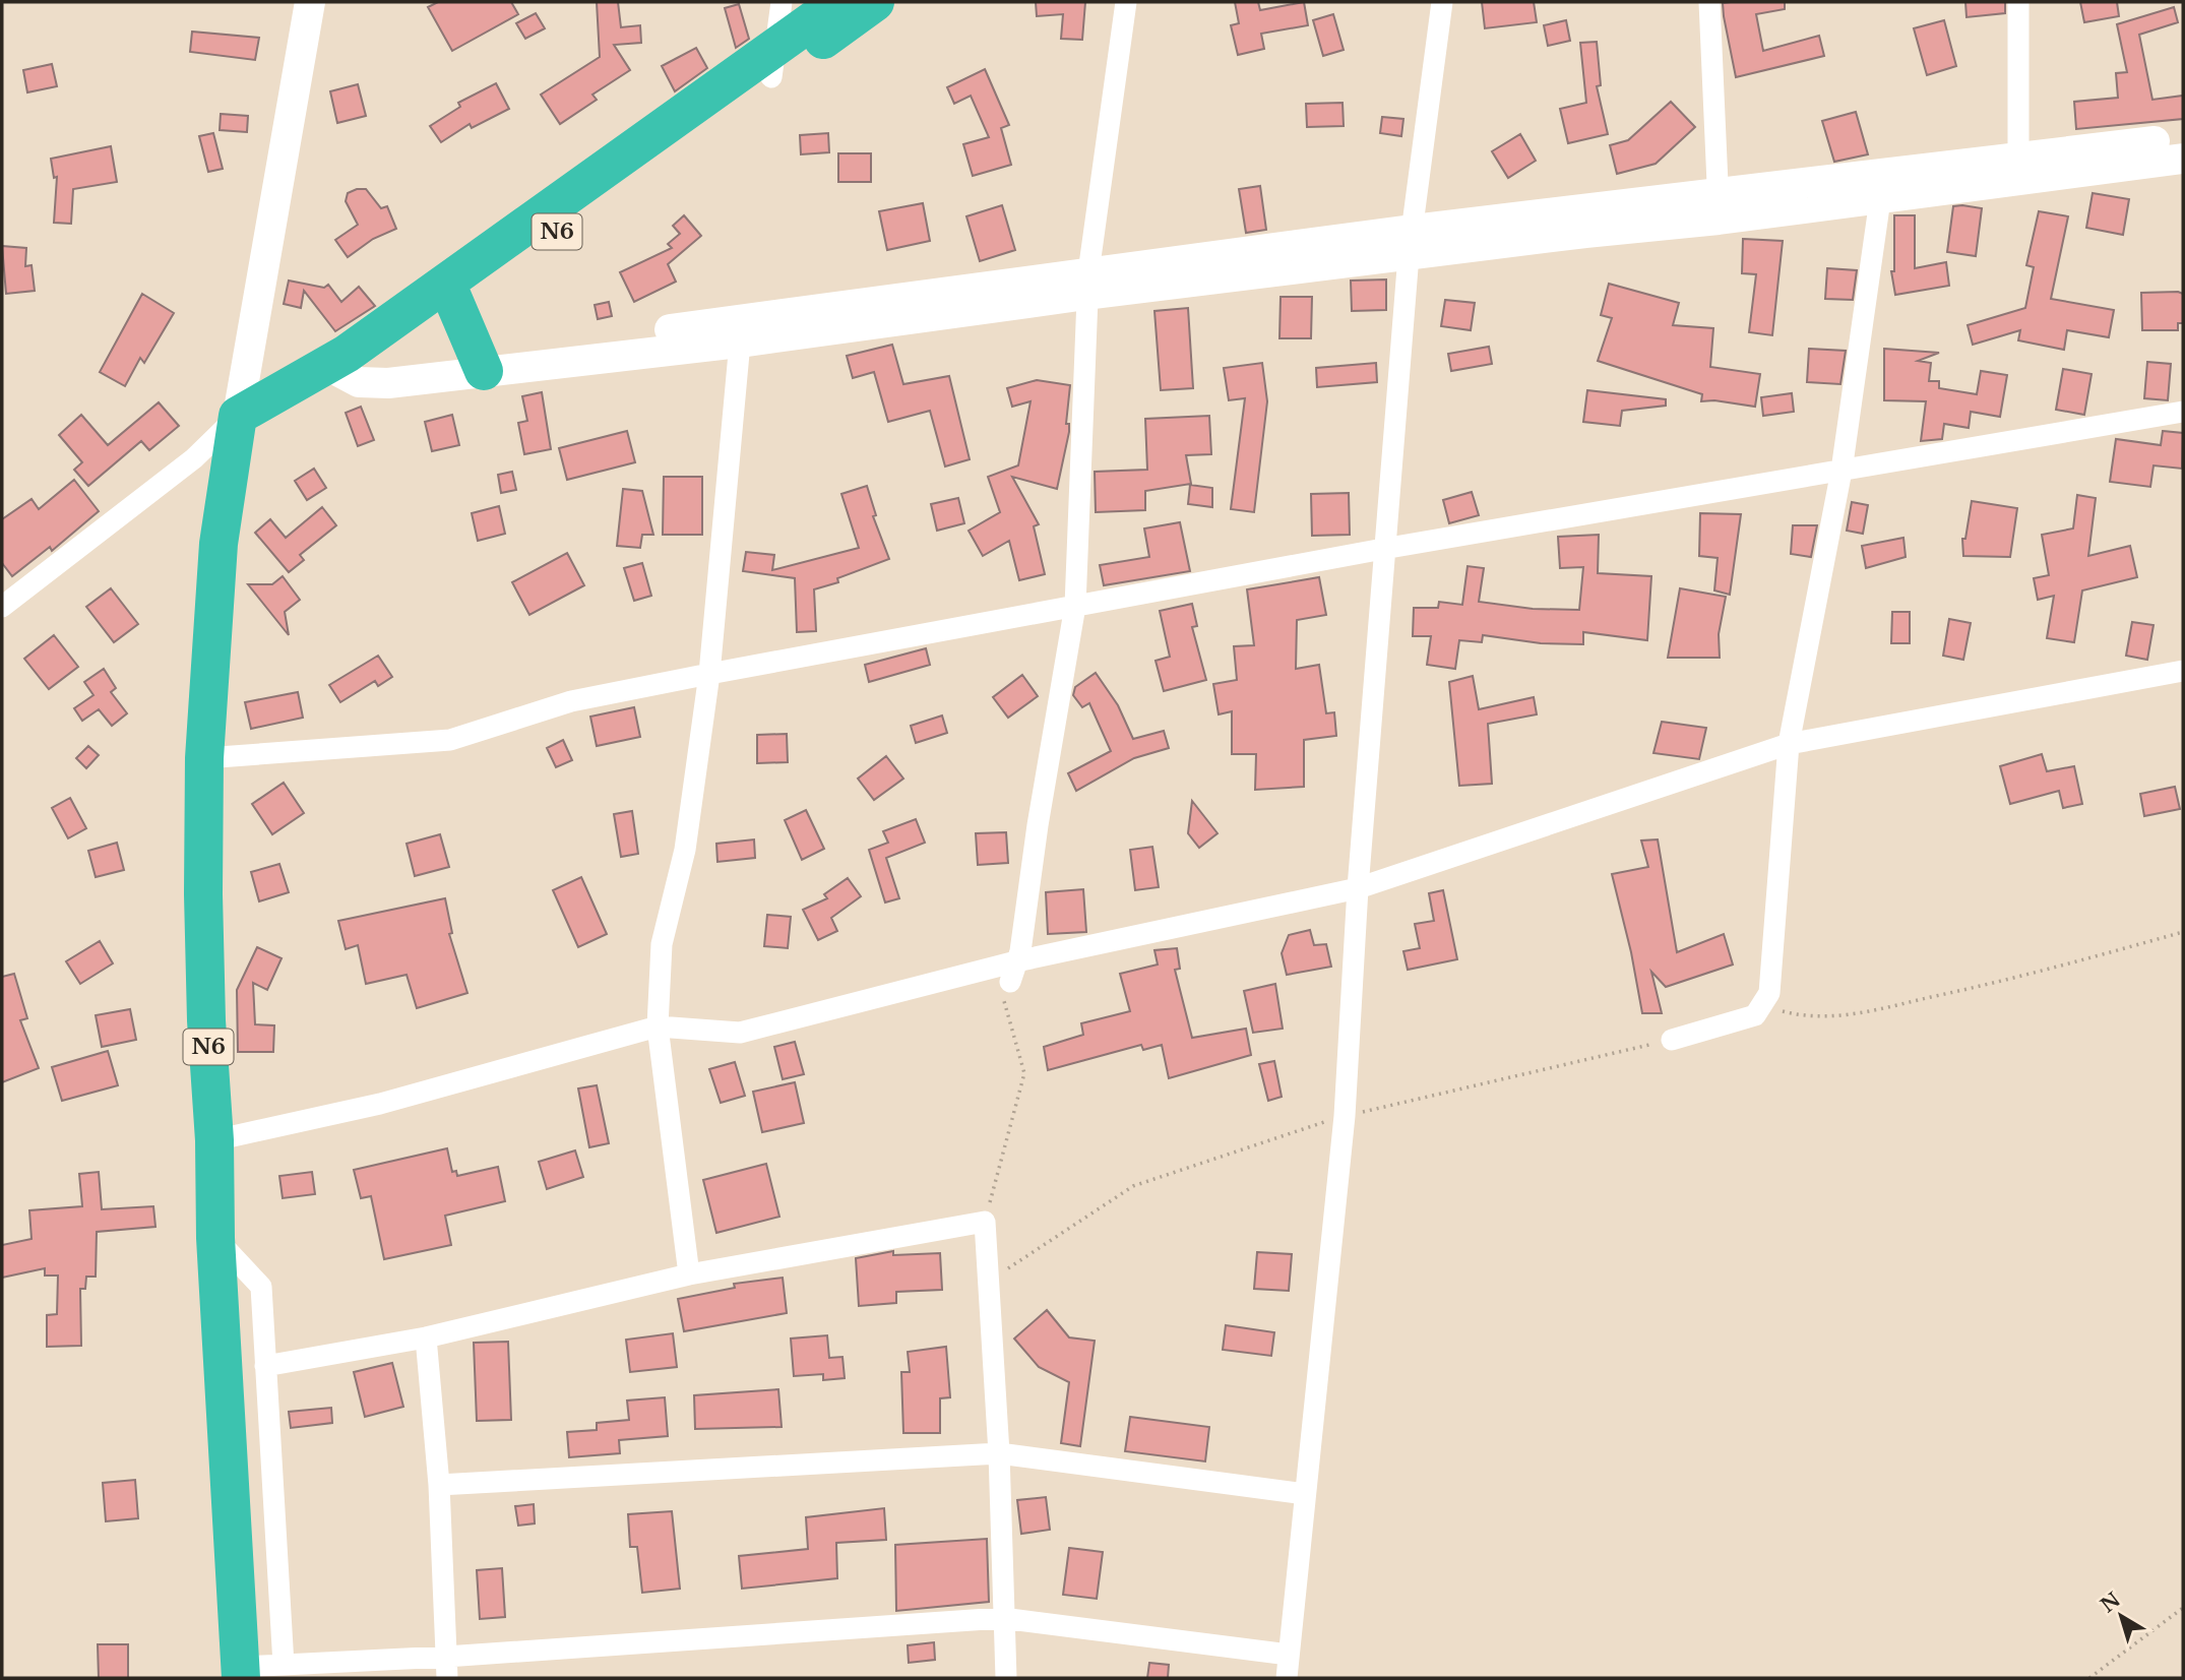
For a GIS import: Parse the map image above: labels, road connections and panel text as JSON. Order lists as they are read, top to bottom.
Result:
{
  "streets": {
    "highway": ["N6"]
  },
  "north": "top left"
}
